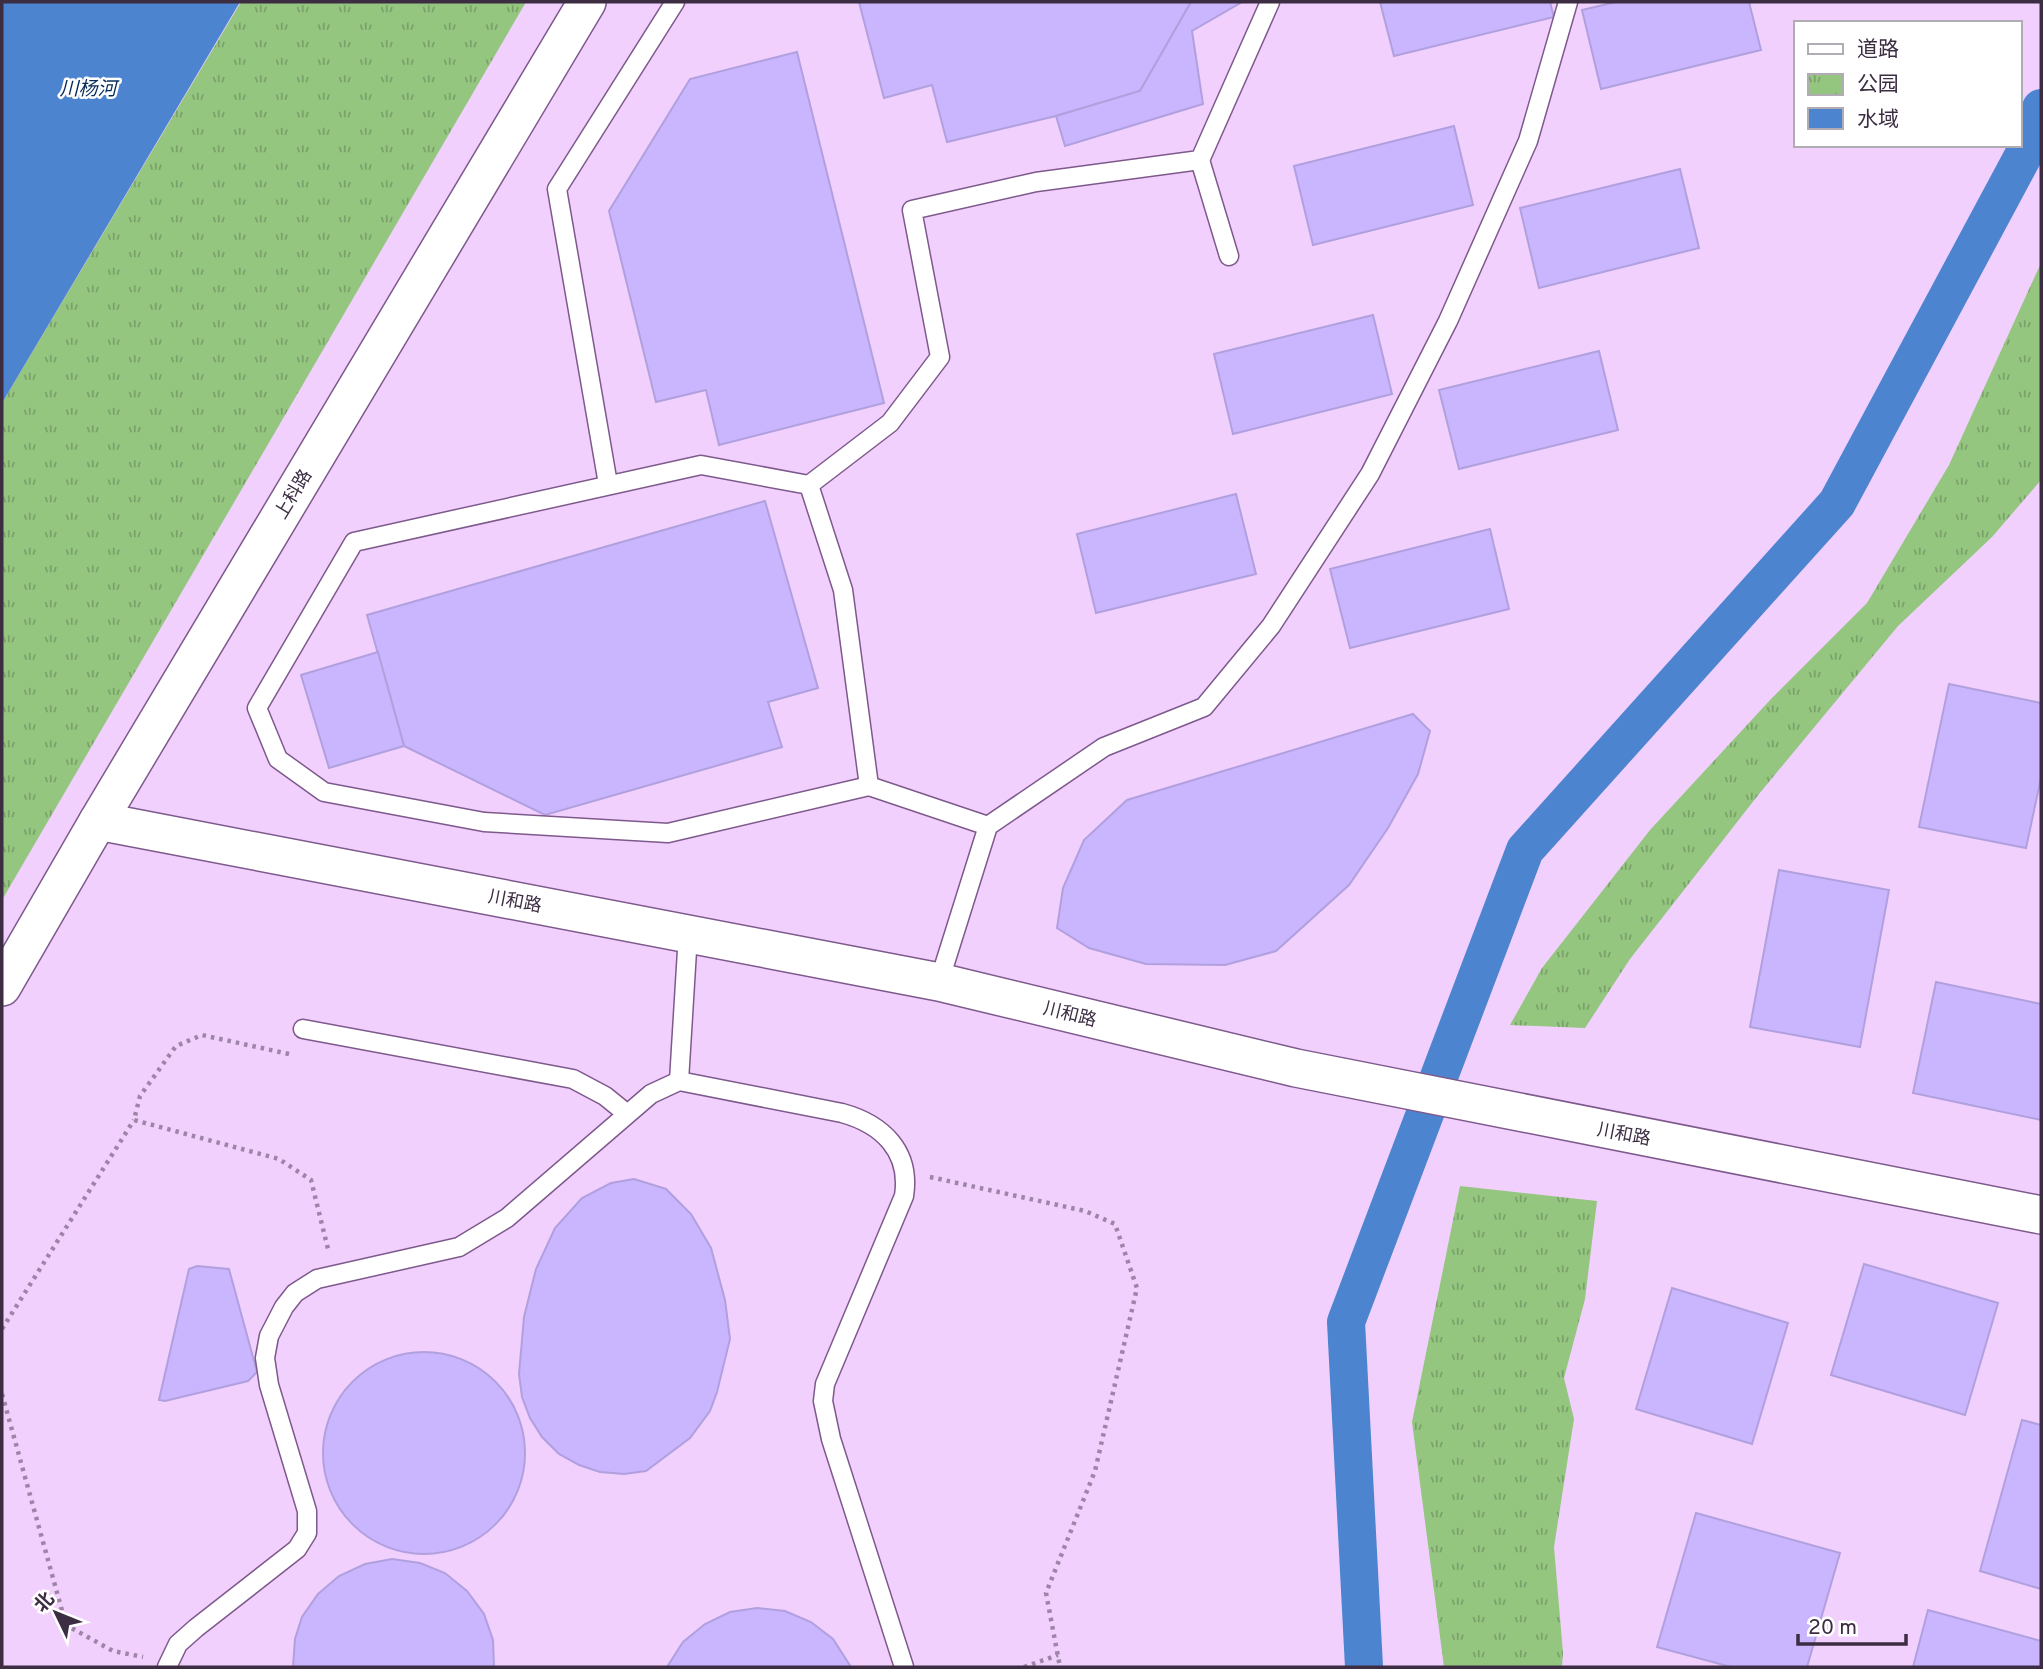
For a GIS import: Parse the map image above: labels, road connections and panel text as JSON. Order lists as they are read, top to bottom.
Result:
{
  "streets": {
    "street": ["上科路", "川和路"]
  },
  "crossings": [
    ["上科路", "川和路"]
  ],
  "water": ["川杨河"],
  "legend": ["道路", "公园", "水域"],
  "scale_bar": "20 m",
  "north": "top left"
}
